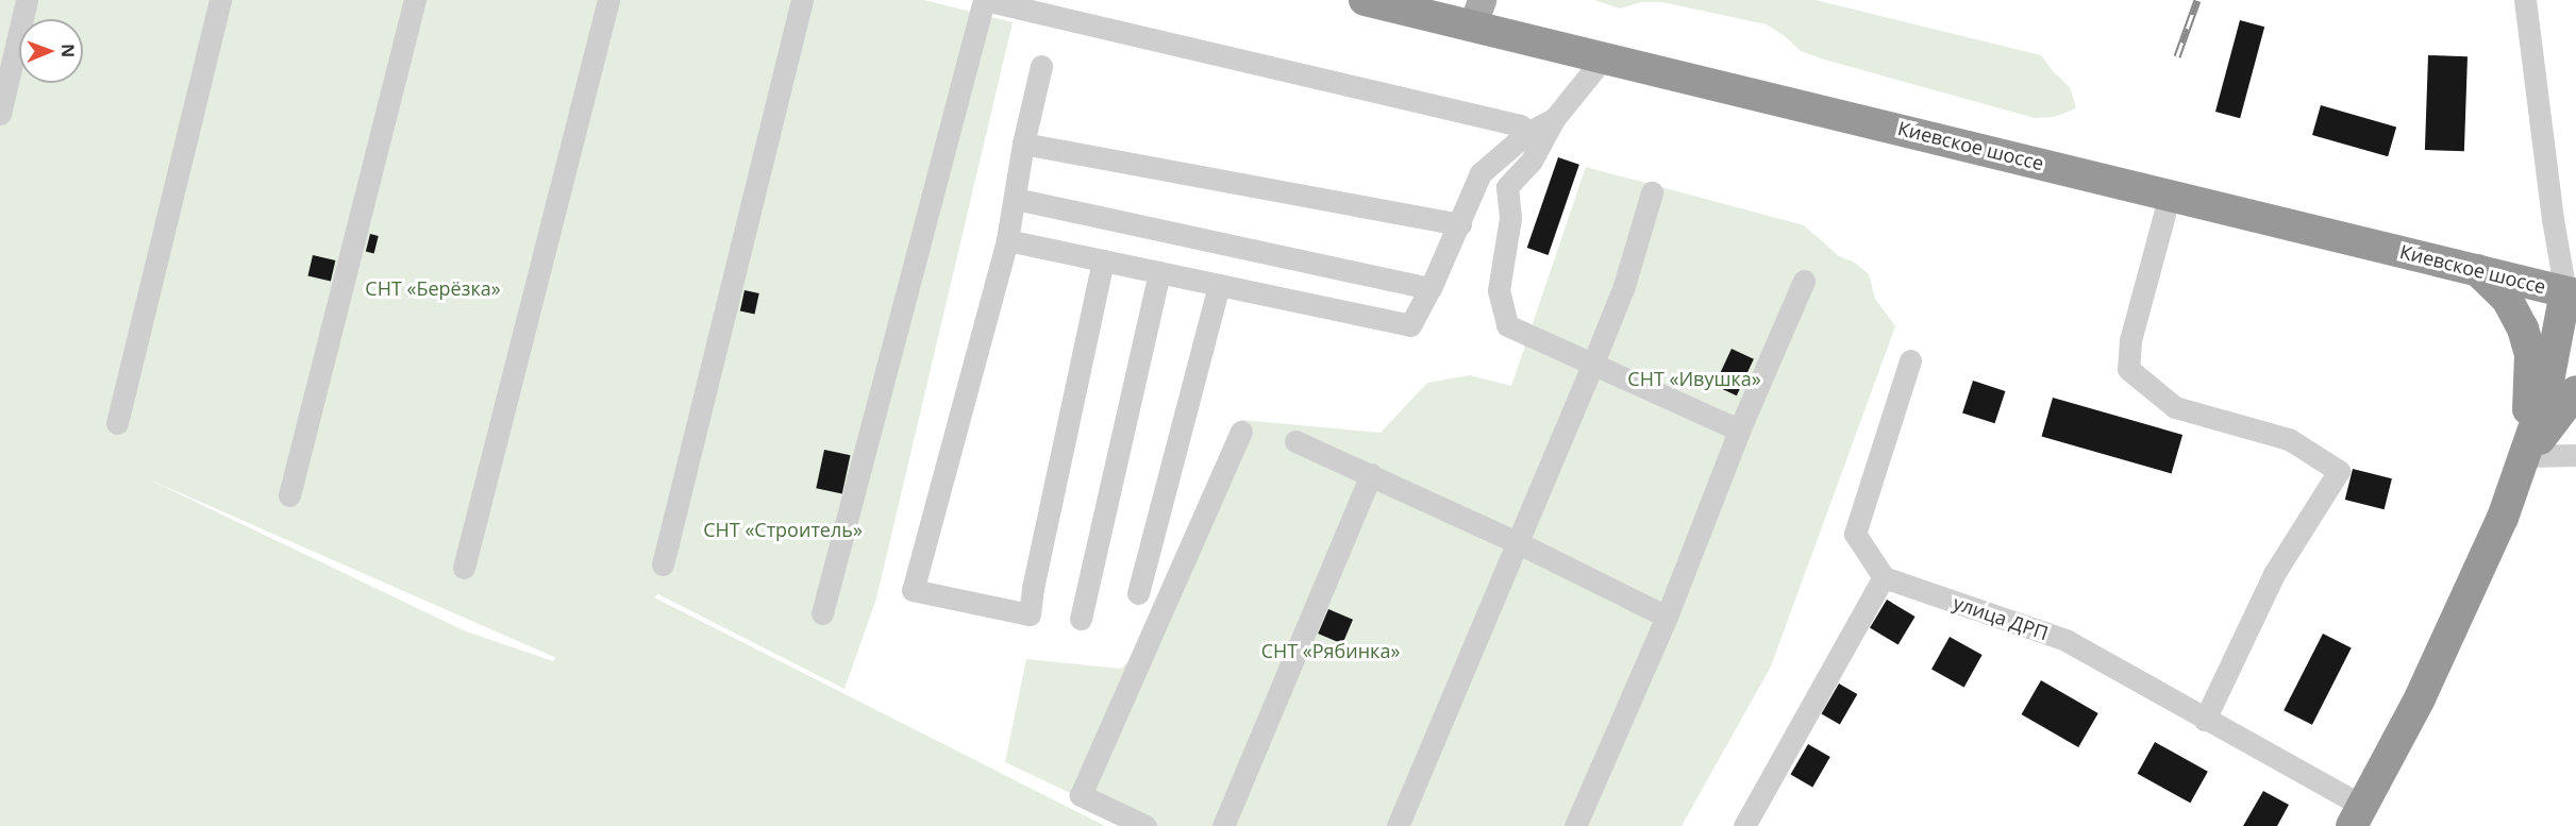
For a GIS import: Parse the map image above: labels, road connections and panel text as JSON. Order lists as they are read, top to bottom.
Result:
{
  "streets": {
    "highway": ["Киевское шоссе"],
    "street": ["улица ДРП"]
  },
  "parks": [
    "СНТ «Берёзка»",
    "СНТ «Ивушка»",
    "СНТ «Строитель»",
    "СНТ «Рябинка»"
  ],
  "north": "right"
}
